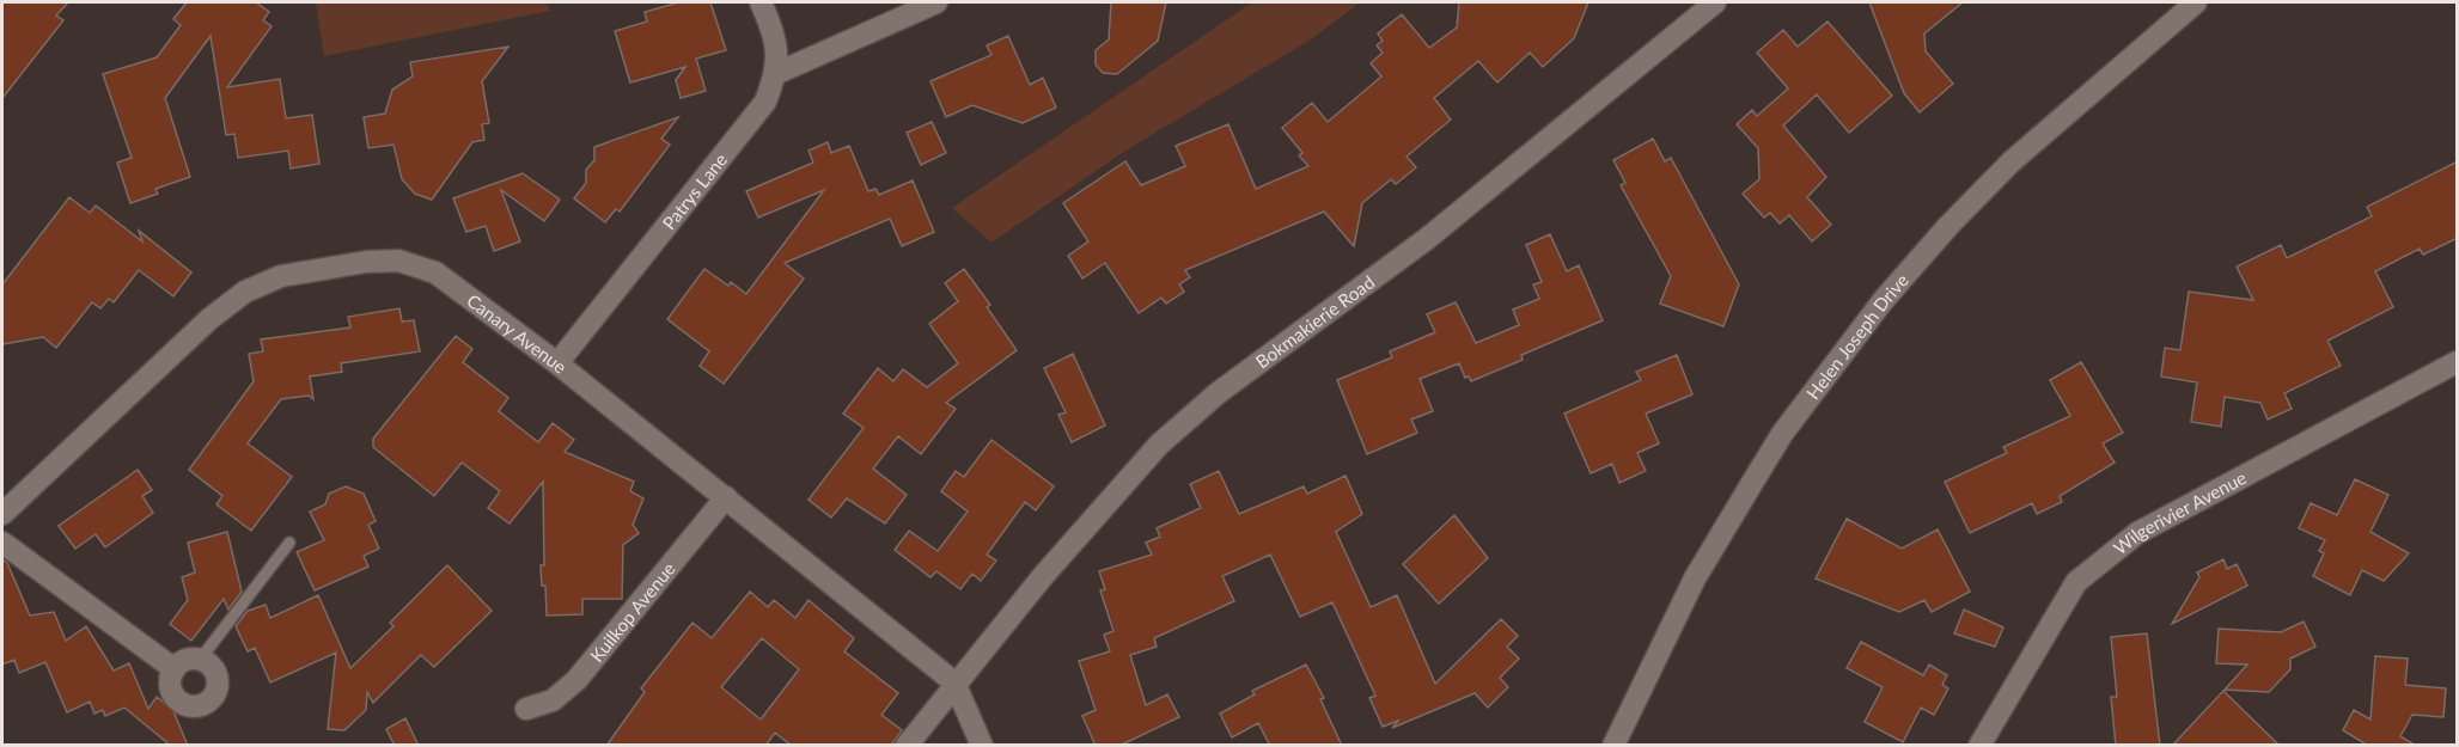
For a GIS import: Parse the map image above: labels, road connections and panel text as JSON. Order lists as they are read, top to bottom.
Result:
{
  "streets": {
    "street": [
      "Patrys Lane",
      "Bokmakierie Road",
      "Canary Avenue",
      "Helen Joseph Drive",
      "Wilgerivier Avenue",
      "Kuilkop Avenue"
    ]
  },
  "crossings": [
    ["Patrys Lane", "Canary Avenue"],
    ["Bokmakierie Road", "Canary Avenue"],
    ["Canary Avenue", "Kuilkop Avenue"]
  ]
}
